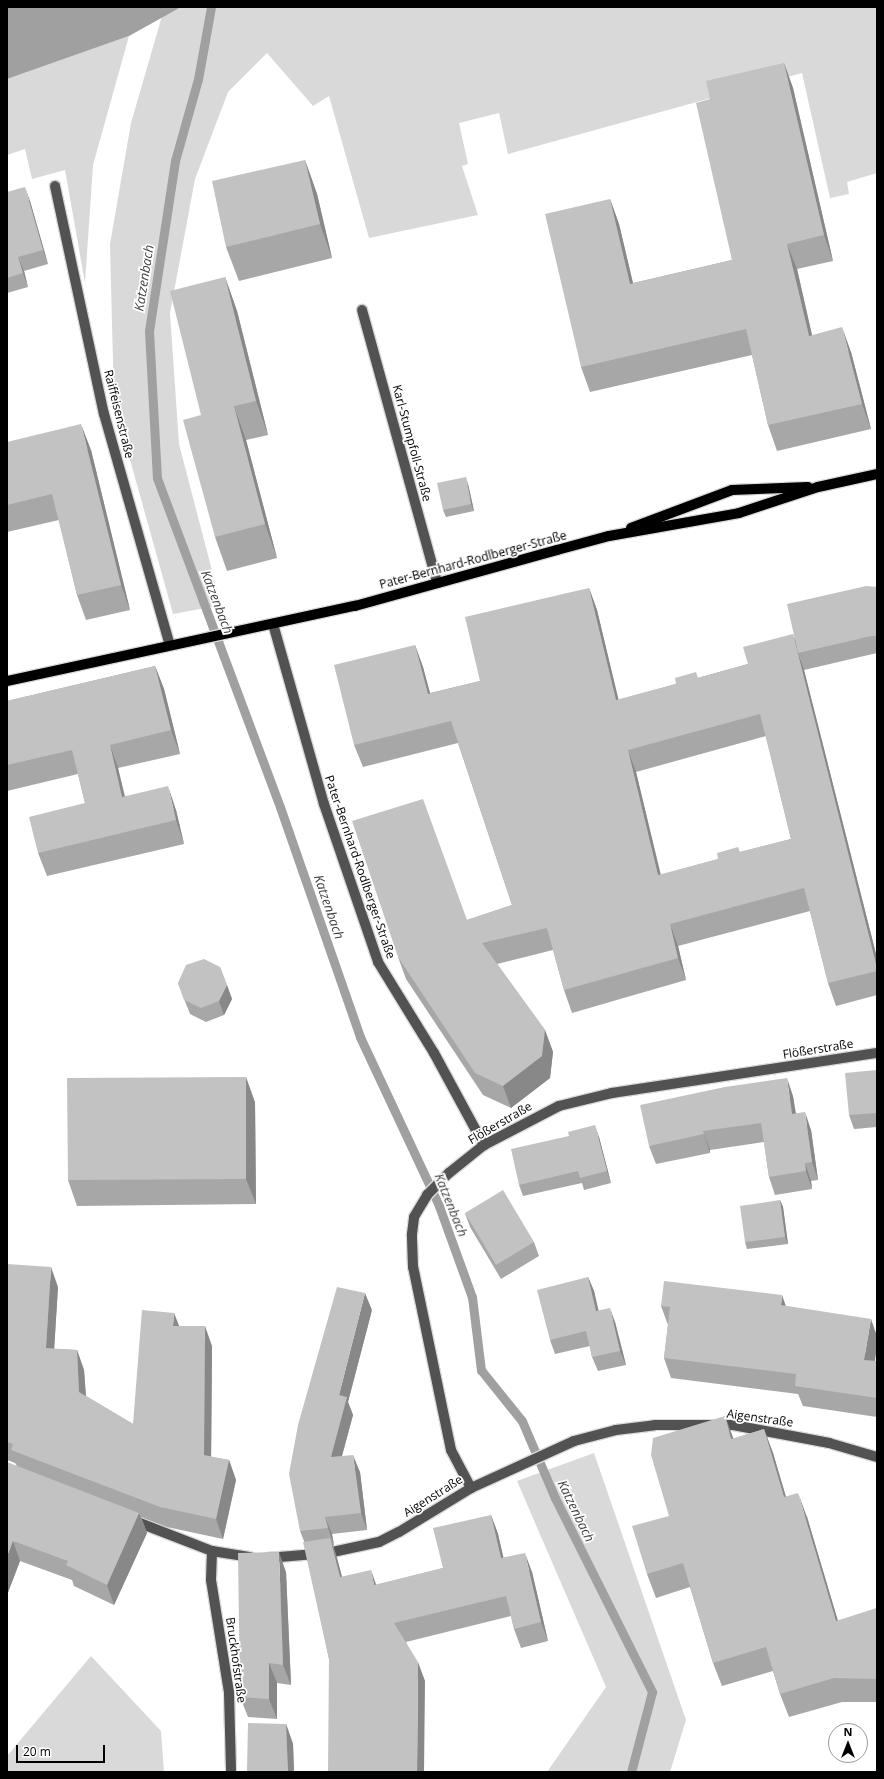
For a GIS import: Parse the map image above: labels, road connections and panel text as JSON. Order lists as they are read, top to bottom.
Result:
{
  "streets": {
    "main road": ["Pater-Bernhard-Rodlberger-Straße"],
    "street": [
      "Raiffeisenstraße",
      "Karl-Stumpfoll-Straße",
      "Flößerstraße",
      "Aigenstraße",
      "Bruckhofstraße"
    ]
  },
  "crossings": [
    ["Raiffeisenstraße", "Pater-Bernhard-Rodlberger-Straße"],
    ["Karl-Stumpfoll-Straße", "Pater-Bernhard-Rodlberger-Straße"],
    ["Pater-Bernhard-Rodlberger-Straße", "Flößerstraße"],
    ["Flößerstraße", "Aigenstraße"],
    ["Aigenstraße", "Bruckhofstraße"]
  ],
  "water": ["Katzenbach"],
  "scale_bar": "20 m",
  "north": "top"
}
